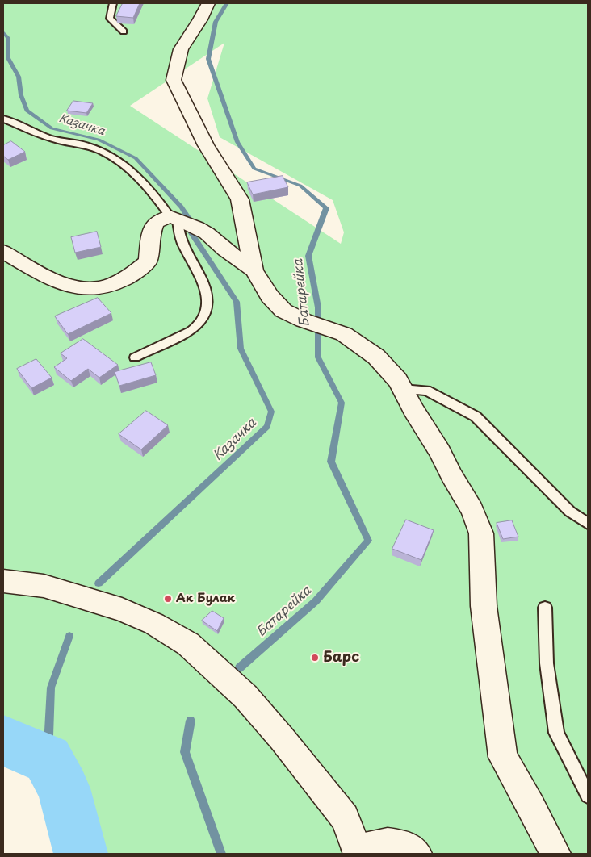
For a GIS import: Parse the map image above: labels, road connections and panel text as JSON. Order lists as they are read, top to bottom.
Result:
{
  "water": ["Казачка", "Батарейка"],
  "places": ["Ак Булак", "Барс"]
}
